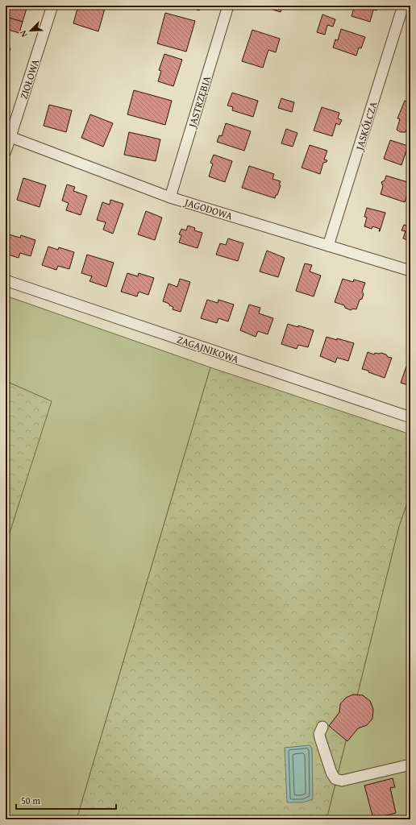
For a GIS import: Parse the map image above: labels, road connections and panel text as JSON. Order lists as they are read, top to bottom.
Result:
{
  "streets": {
    "street": [
      "ZIOŁOWA",
      "JASTRZĘBIA",
      "JASKÓŁCZA",
      "JAGODOWA",
      "ZAGAJNIKOWA"
    ]
  },
  "crossings": [
    ["ZIOŁOWA", "JAGODOWA"],
    ["JASTRZĘBIA", "JAGODOWA"],
    ["JASKÓŁCZA", "JAGODOWA"]
  ],
  "scale_bar": "50 m",
  "north": "bottom left"
}
